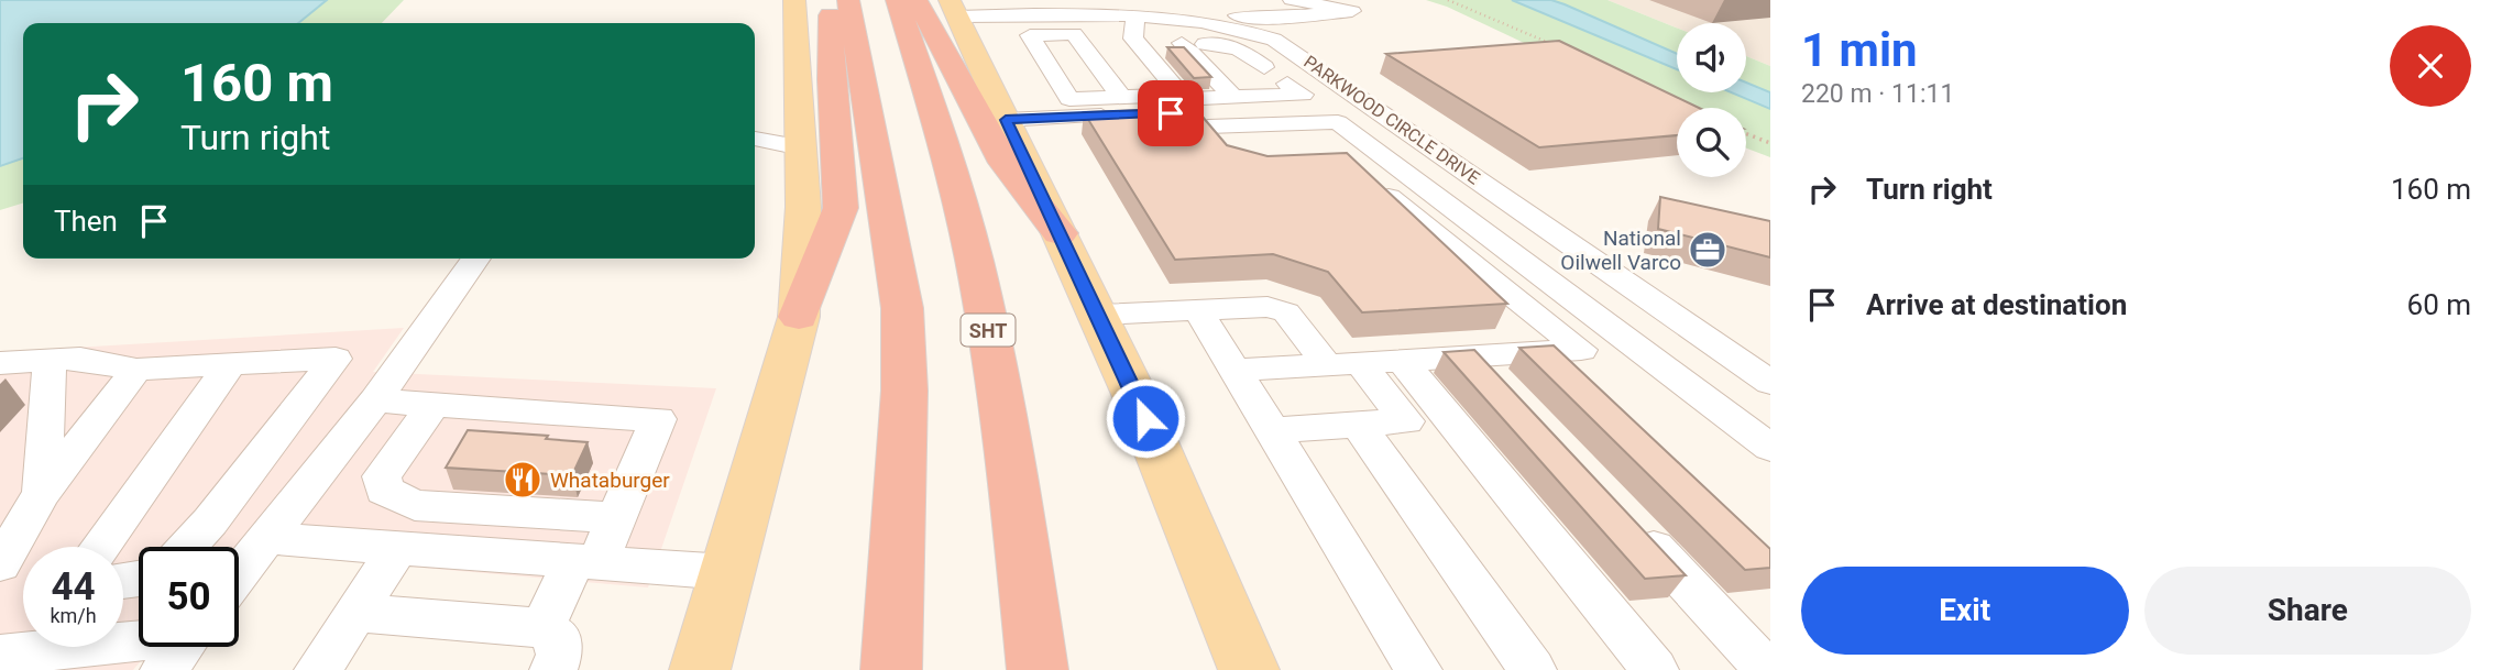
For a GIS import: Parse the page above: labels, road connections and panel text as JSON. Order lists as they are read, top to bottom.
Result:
{
  "streets": {
    "highway": ["SHT"],
    "street": ["PARKWOOD CIRCLE DRIVE"]
  },
  "places": {
    "office": ["National Oilwell Varco"],
    "restaurant": ["Whataburger"]
  },
  "page": {
    "heading": ["1 min", "220 m · 11:11"],
    "turn": ["160 m", "Turn right"],
    "list": [
      {
        "name": "Turn right",
        "value": "160 m"
      },
      {
        "name": "Arrive at destination",
        "value": "60 m"
      }
    ],
    "then": "Then",
    "speed": "44 km/h",
    "limit": "50",
    "buttons": ["Exit", "Share"]
  }
}
